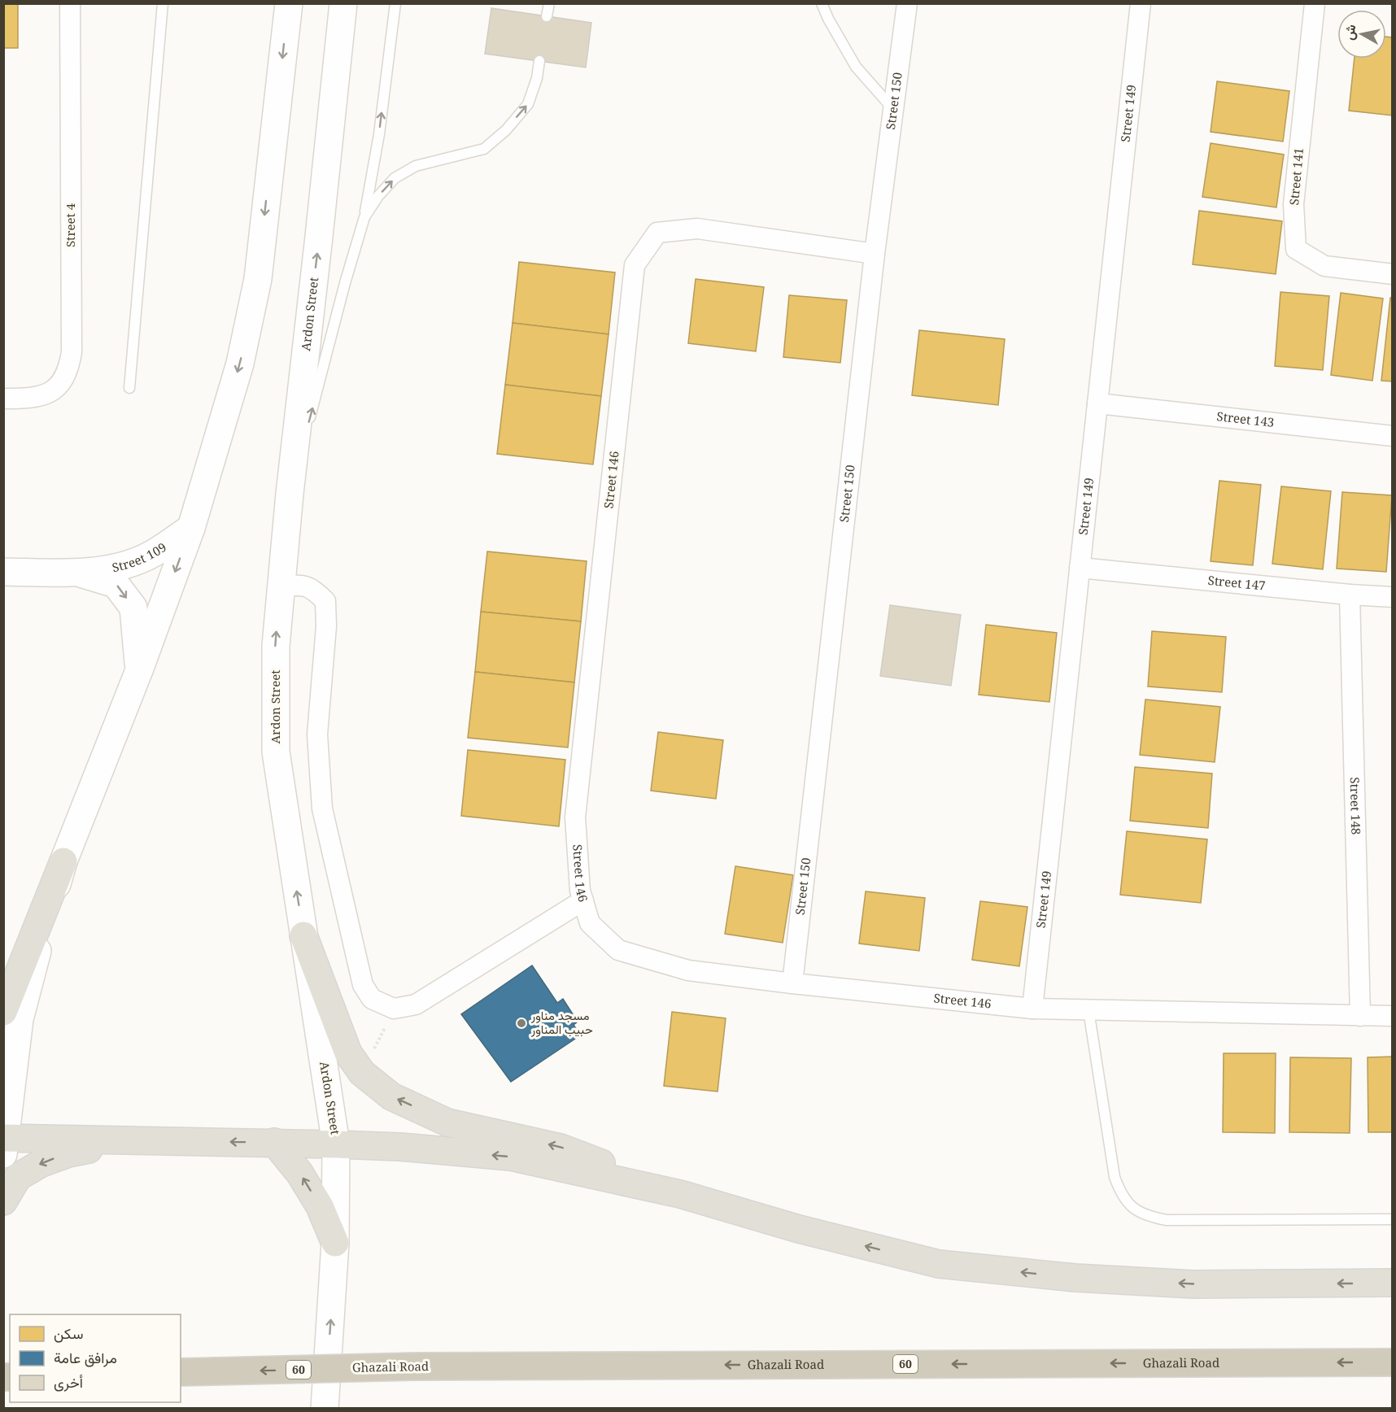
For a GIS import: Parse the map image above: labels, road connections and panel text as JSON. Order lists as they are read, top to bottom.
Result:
{
  "streets": {
    "highway": ["Ghazali Road", "60"],
    "main road": ["Ardon Street", "Street 109"],
    "street": [
      "Street 150",
      "Street 149",
      "Street 141",
      "Street 4",
      "Street 143",
      "Street 146",
      "Street 147",
      "Street 148"
    ]
  },
  "crossings": [
    ["Street 150", "Street 146"],
    ["Street 149", "Street 143"],
    ["Street 149", "Street 146"],
    ["Street 149", "Street 147"],
    ["Street 146", "Street 148"],
    ["Street 147", "Street 148"]
  ],
  "one_way": ["Ghazali Road"],
  "places": ["مسجد مناور حبيب المناور"],
  "legend": ["سكن", "مرافق عامة", "أخرى"],
  "north": "left"
}
